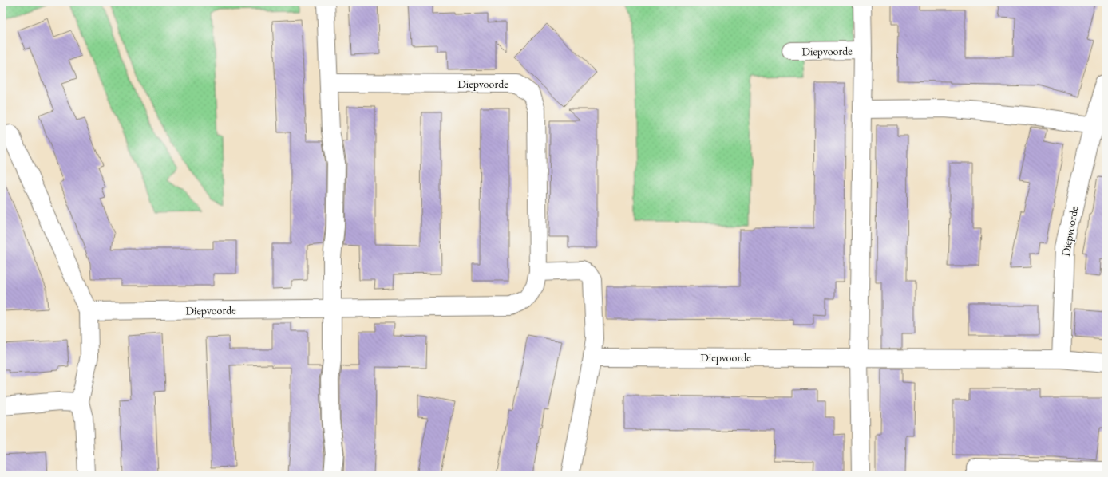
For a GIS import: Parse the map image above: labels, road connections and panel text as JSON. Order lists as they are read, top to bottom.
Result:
{
  "streets": {
    "street": ["Diepvoorde"]
  }
}
